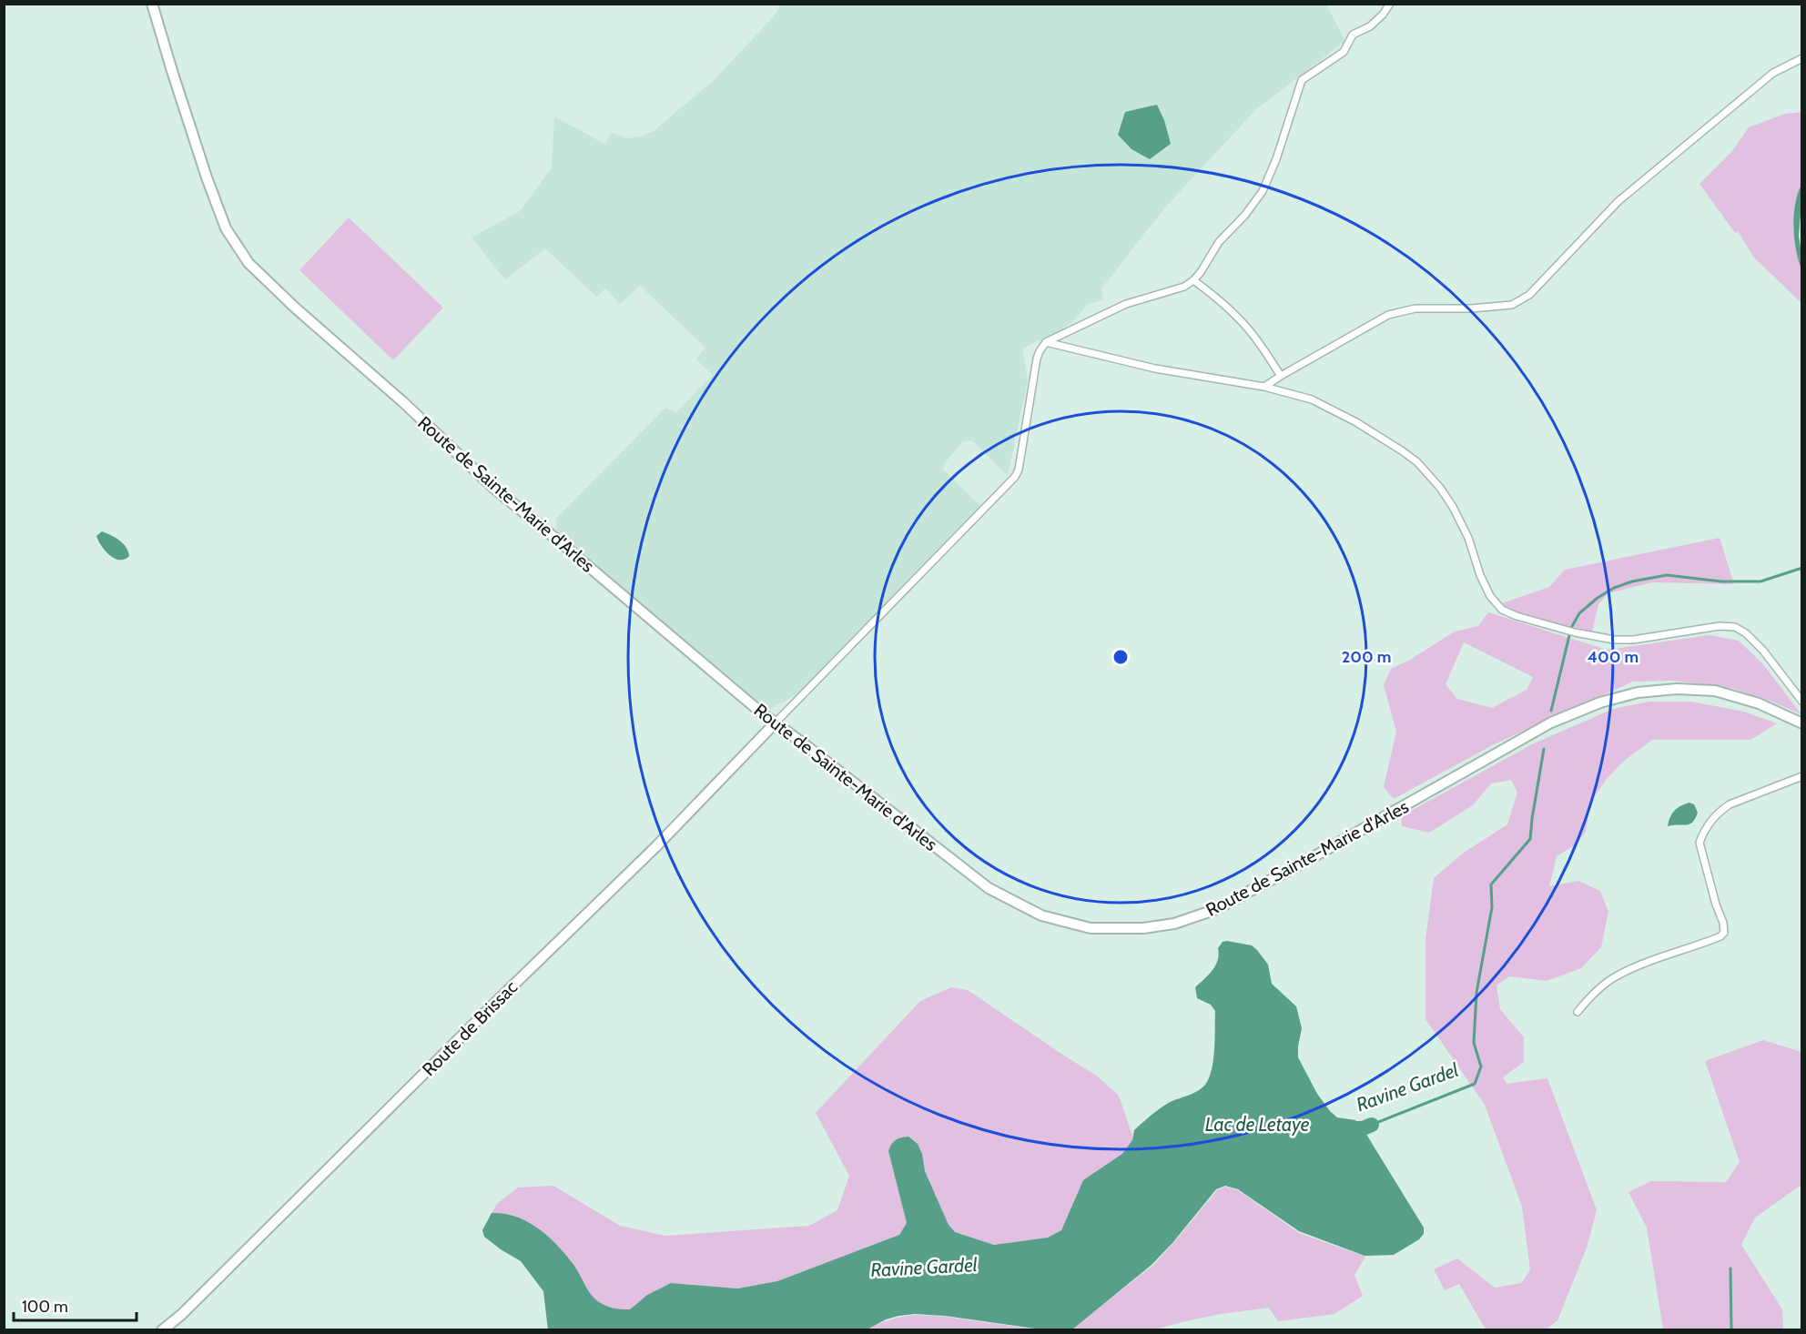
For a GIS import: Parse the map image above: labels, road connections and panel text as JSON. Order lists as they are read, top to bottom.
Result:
{
  "streets": {
    "main road": ["Route de Sainte-Marie d'Arles", "Route de Brissac"]
  },
  "crossings": [
    ["Route de Sainte-Marie d'Arles", "Route de Brissac"]
  ],
  "water": ["Ravine Gardel", "Lac de Letaye"],
  "scale_bar": "100 m",
  "rings": ["200 m", "400 m"]
}
